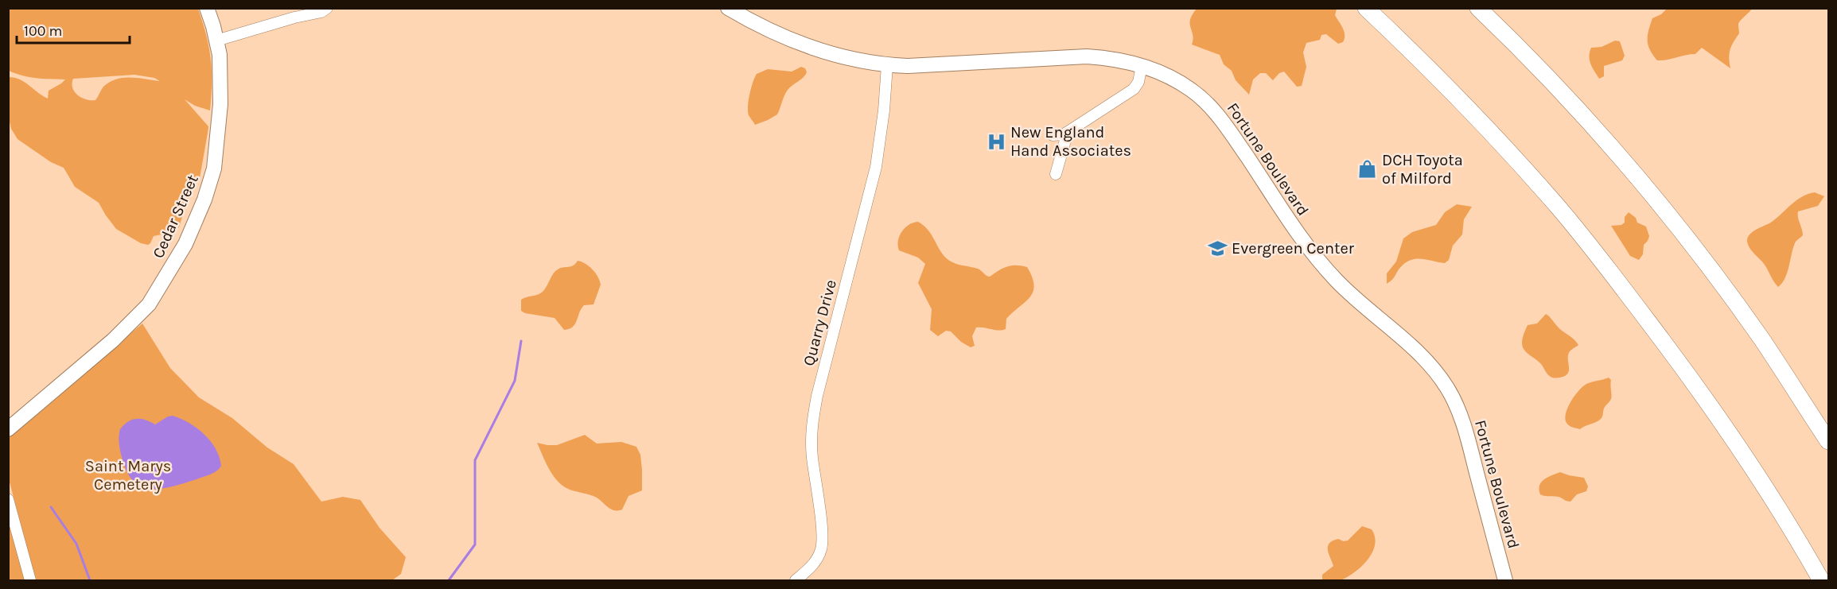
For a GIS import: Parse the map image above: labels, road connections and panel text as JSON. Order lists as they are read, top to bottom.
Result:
{
  "streets": {
    "main road": ["Fortune Boulevard", "Cedar Street"],
    "street": ["Quarry Drive"]
  },
  "crossings": [
    ["Fortune Boulevard", "Quarry Drive"]
  ],
  "parks": ["Saint Marys Cemetery"],
  "places": {
    "hospital": ["New England Hand Associates"],
    "shop": ["DCH Toyota of Milford"],
    "school or university": ["Evergreen Center"]
  },
  "scale_bar": "100 m"
}
